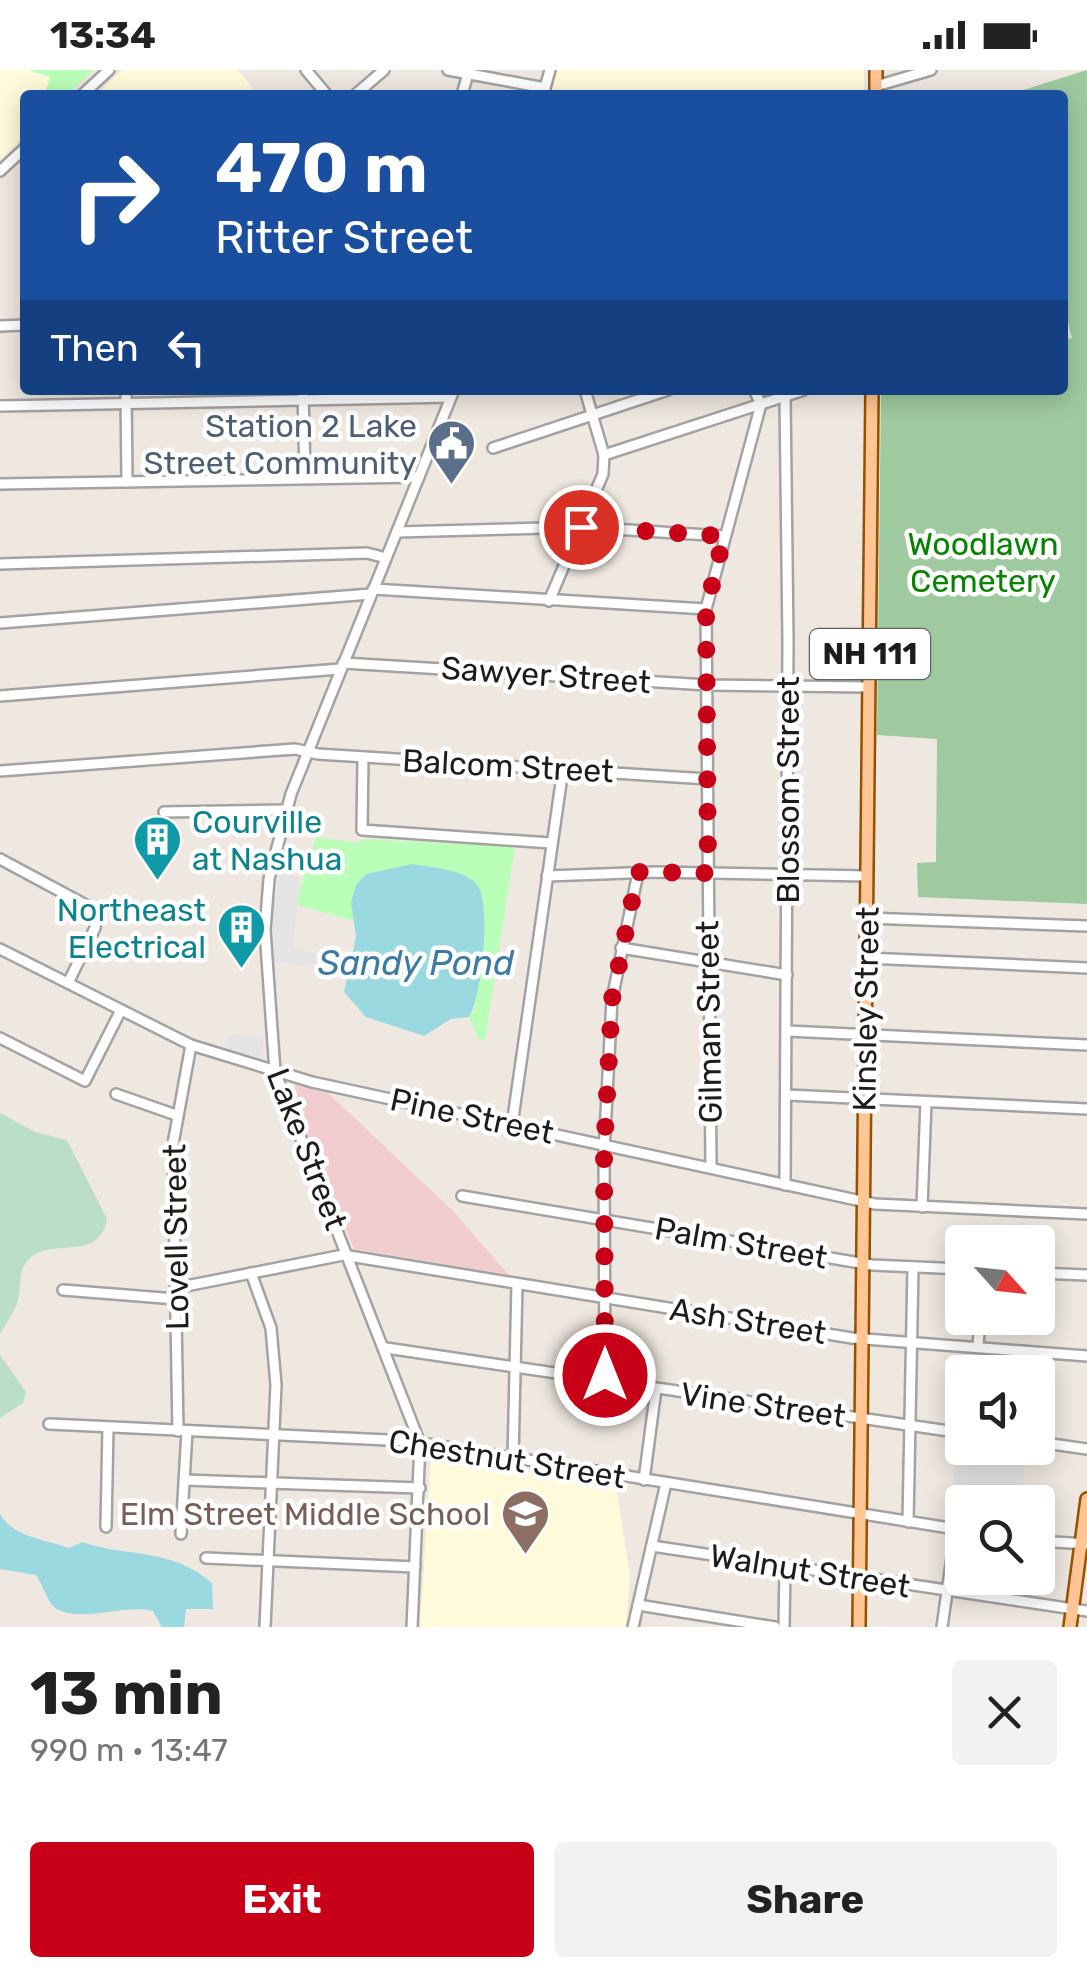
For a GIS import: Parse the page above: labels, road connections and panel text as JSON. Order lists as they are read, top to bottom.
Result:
{
  "streets": {
    "main road": ["NH 111", "Kinsley Street"],
    "street": [
      "Sawyer Street",
      "Balcom Street",
      "Blossom Street",
      "Gilman Street",
      "Pine Street",
      "Lake Street",
      "Lovell Street",
      "Palm Street",
      "Ash Street",
      "Vine Street",
      "Chestnut Street",
      "Walnut Street"
    ]
  },
  "crossings": [
    ["Sawyer Street", "Blossom Street"],
    ["Sawyer Street", "Kinsley Street"],
    ["Sawyer Street", "Gilman Street"],
    ["Sawyer Street", "Lake Street"],
    ["Balcom Street", "Gilman Street"],
    ["Balcom Street", "Lake Street"],
    ["Blossom Street", "Pine Street"],
    ["Kinsley Street", "Pine Street"],
    ["Kinsley Street", "Palm Street"],
    ["Kinsley Street", "Ash Street"],
    ["Kinsley Street", "Vine Street"],
    ["Kinsley Street", "Chestnut Street"],
    ["Kinsley Street", "Walnut Street"],
    ["Gilman Street", "Pine Street"],
    ["Pine Street", "Lake Street"],
    ["Pine Street", "Lovell Street"],
    ["Lake Street", "Ash Street"],
    ["Lake Street", "Vine Street"],
    ["Lake Street", "Chestnut Street"],
    ["Lovell Street", "Ash Street"],
    ["Lovell Street", "Chestnut Street"]
  ],
  "water": ["Sandy Pond"],
  "parks": ["Woodlawn Cemetery"],
  "places": {
    "public building": ["Station 2 Lake Street Community"],
    "building": ["Courville at Nashua", "Northeast Electrical"],
    "school or university": ["Elm Street Middle School"]
  },
  "north": "bottom right",
  "page": {
    "status": "13:34",
    "turn": ["470 m", "Ritter Street"],
    "then": "Then",
    "heading": ["13 min", "990 m · 13:47"],
    "buttons": ["Exit", "Share"]
  }
}
